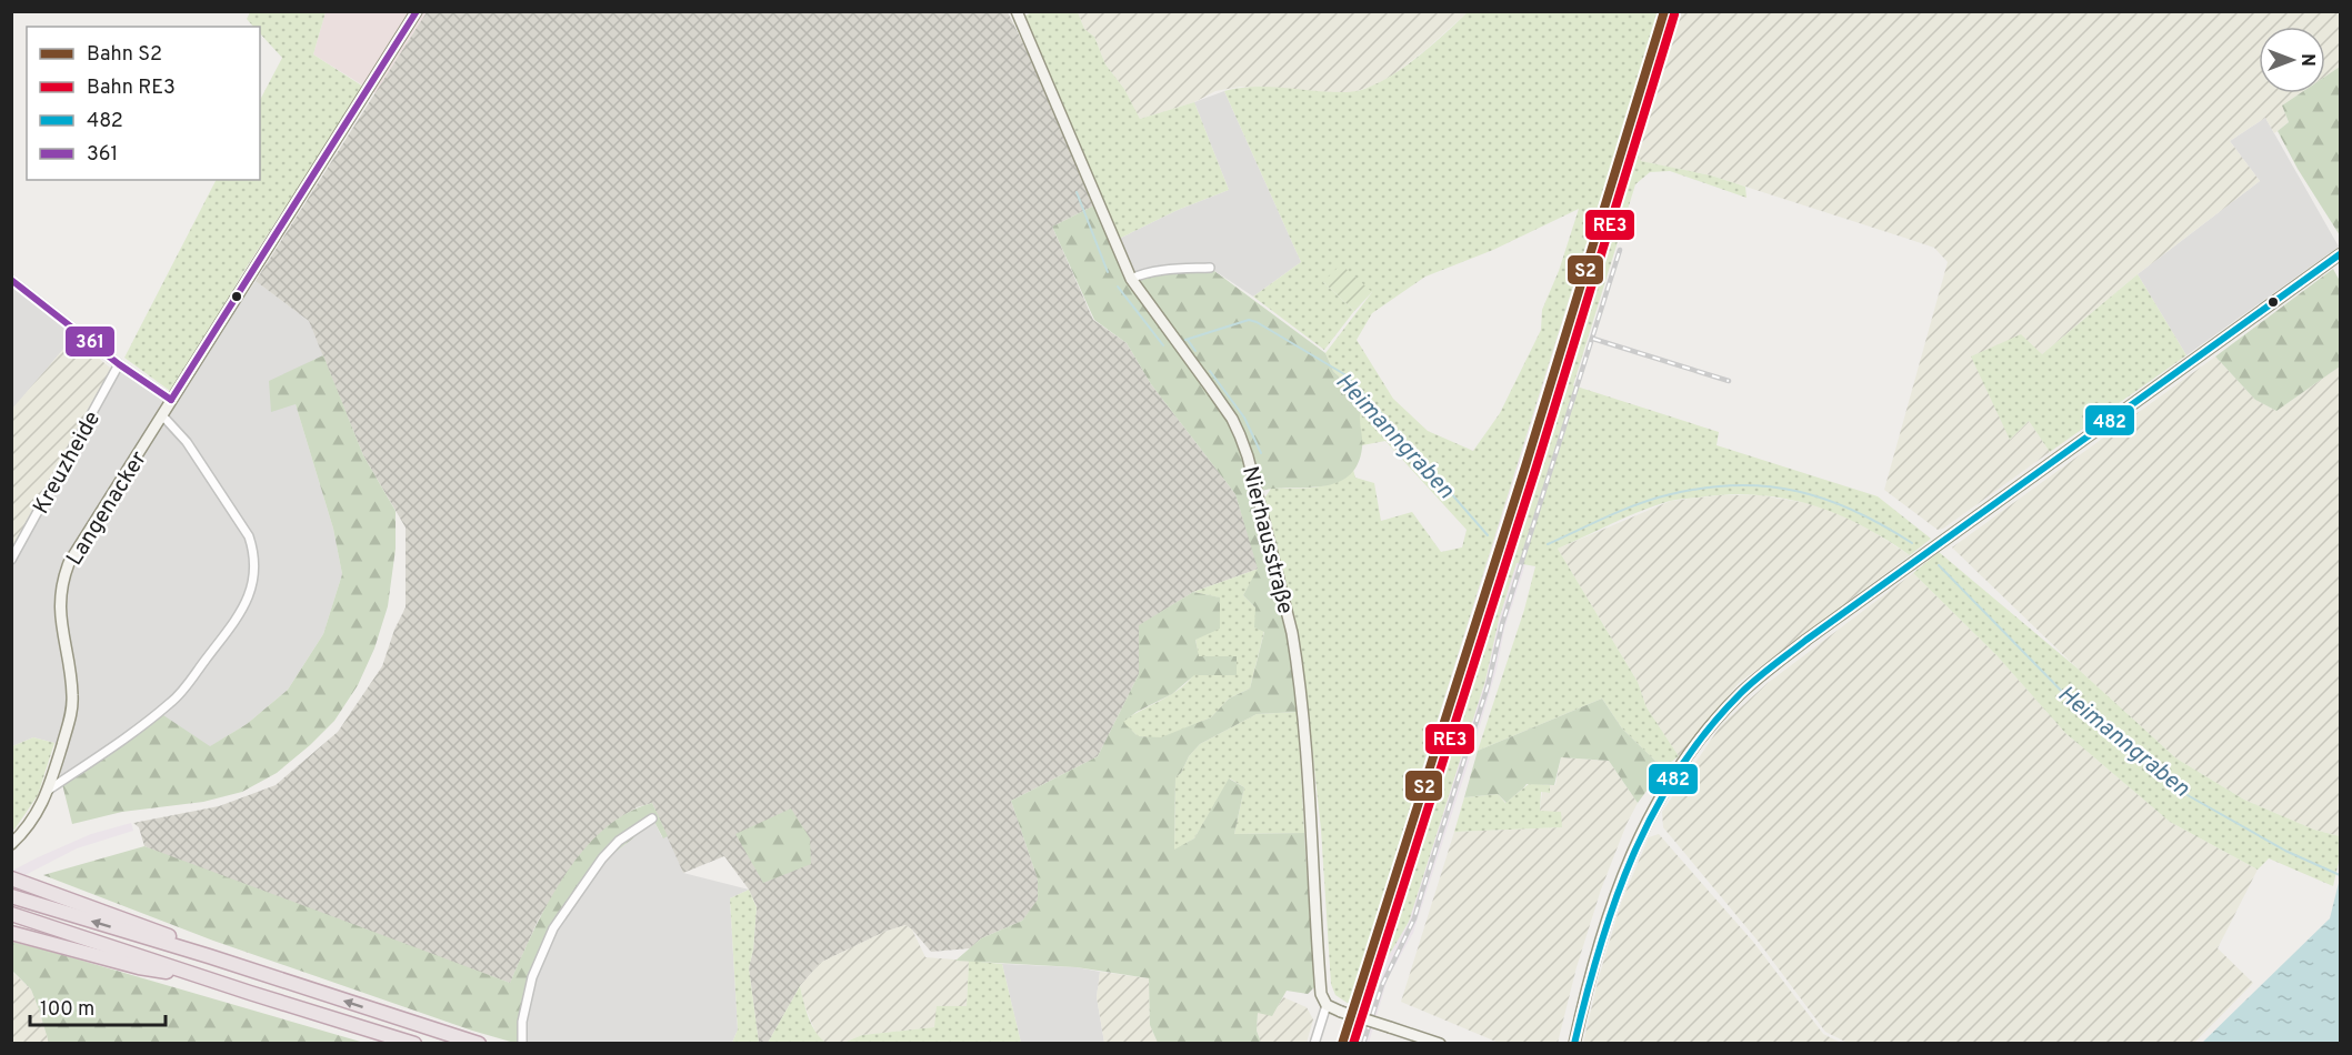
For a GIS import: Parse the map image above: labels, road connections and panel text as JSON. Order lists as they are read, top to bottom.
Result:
{
  "streets": {
    "main road": ["Langenacker", "Nierhausstraße"],
    "street": ["Kreuzheide"]
  },
  "water": ["Heimanngraben"],
  "lines": [
    "rail line S2",
    "transit line 361",
    "rail line RE3",
    "transit line 482"
  ],
  "legend": [
    "Bahn S2",
    "Bahn RE3",
    "482",
    "361"
  ],
  "scale_bar": "100 m",
  "north": "right"
}
